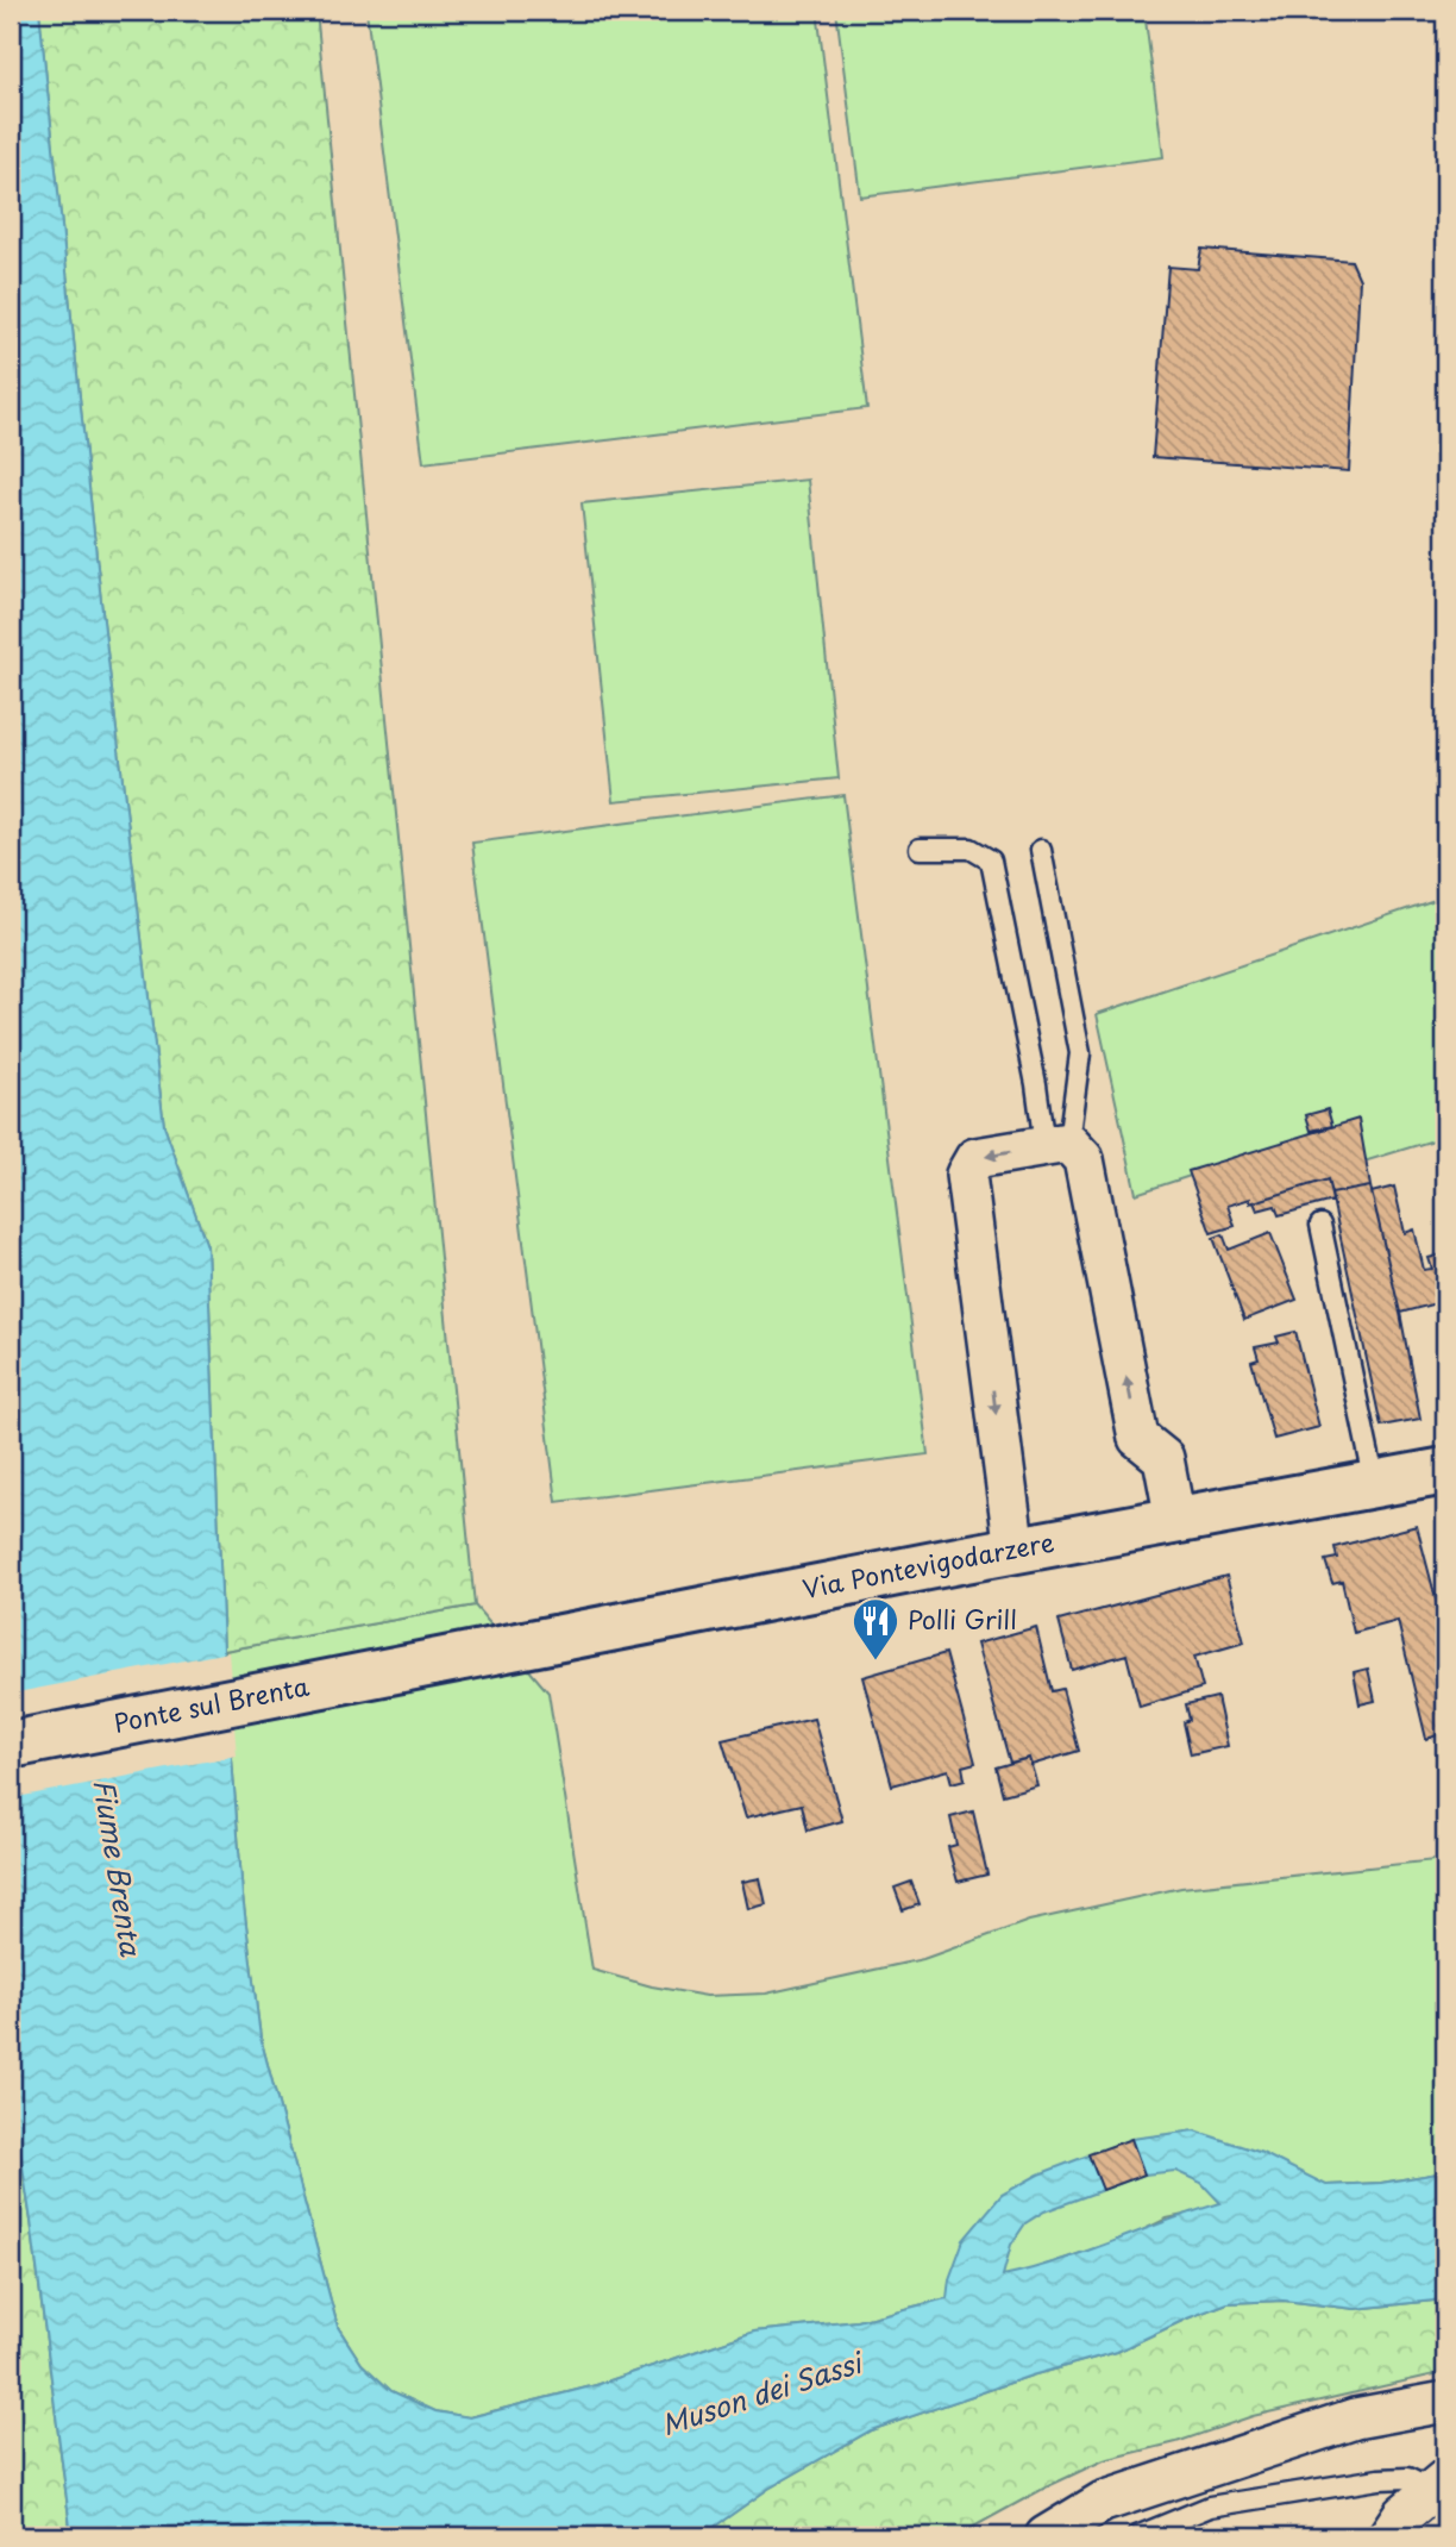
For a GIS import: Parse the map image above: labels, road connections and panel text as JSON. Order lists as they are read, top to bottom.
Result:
{
  "streets": {
    "main road": ["Via Pontevigodarzere", "Ponte sul Brenta"]
  },
  "crossings": [
    ["Via Pontevigodarzere", "Ponte sul Brenta"]
  ],
  "water": ["Fiume Brenta", "Muson dei Sassi"],
  "places": {
    "restaurant": ["Polli Grill"]
  }
}
